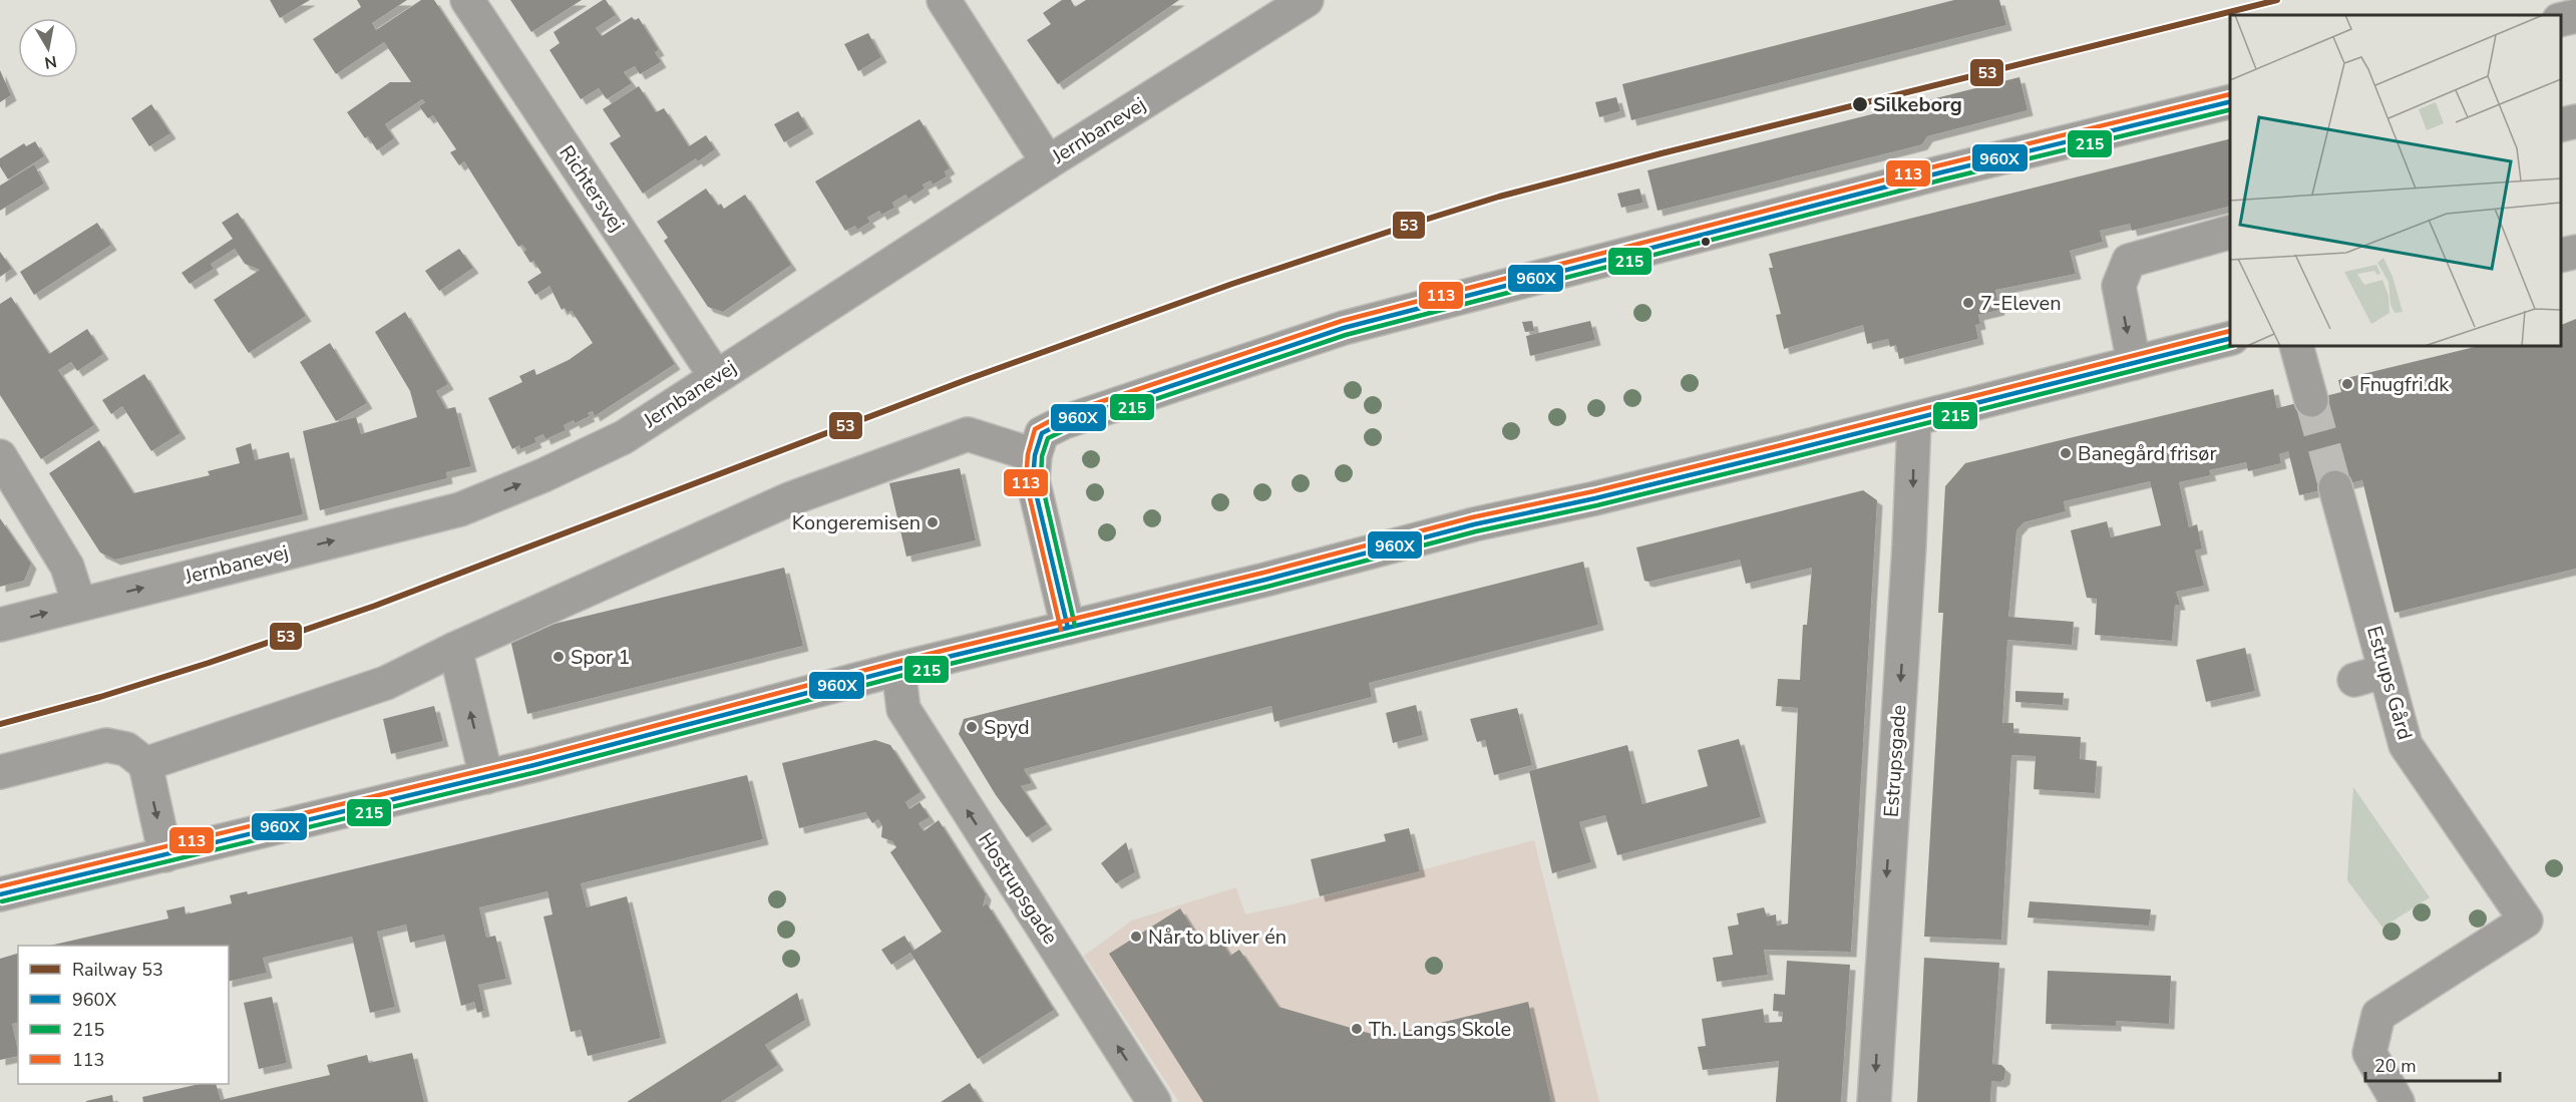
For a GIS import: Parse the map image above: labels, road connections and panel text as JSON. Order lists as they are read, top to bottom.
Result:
{
  "streets": {
    "street": [
      "Jernbanevej",
      "Richtersvej",
      "Estrups Gård",
      "Estrupsgade",
      "Hostrupsgade"
    ]
  },
  "crossings": [
    ["Jernbanevej", "Richtersvej"]
  ],
  "one_way": ["Estrupsgade", "Hostrupsgade"],
  "places": [
    "Silkeborg",
    "7-Eleven",
    "Fnugfri.dk",
    "Banegård frisør",
    "Kongeremisen",
    "Spor 1",
    "Spyd",
    "Når to bliver én",
    "Th. Langs Skole"
  ],
  "lines": [
    "rail line 53",
    "transit line 113",
    "transit line 960X",
    "transit line 215"
  ],
  "legend": [
    "Railway 53",
    "960X",
    "215",
    "113"
  ],
  "scale_bar": "20 m",
  "north": "bottom"
}
